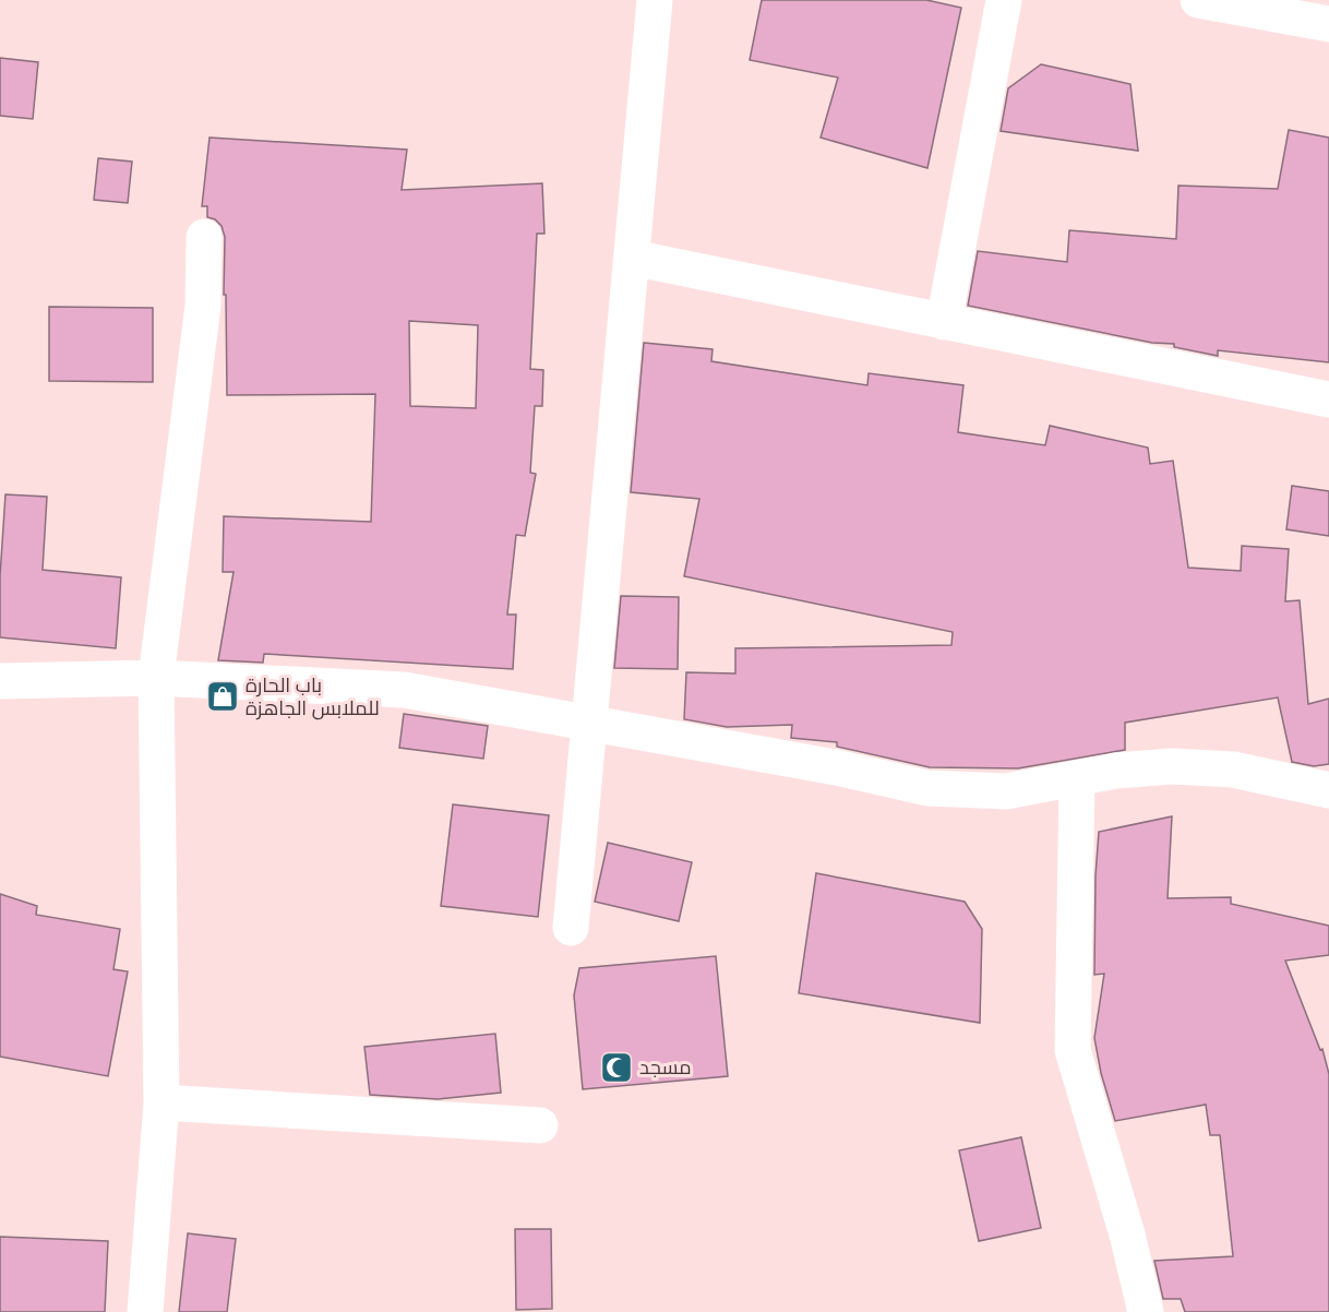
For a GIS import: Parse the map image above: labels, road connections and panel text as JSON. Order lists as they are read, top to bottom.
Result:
{
  "places": {
    "shop": ["باب الحارة للملابس الجاهزة"],
    "mosque": ["مسجد"]
  }
}
